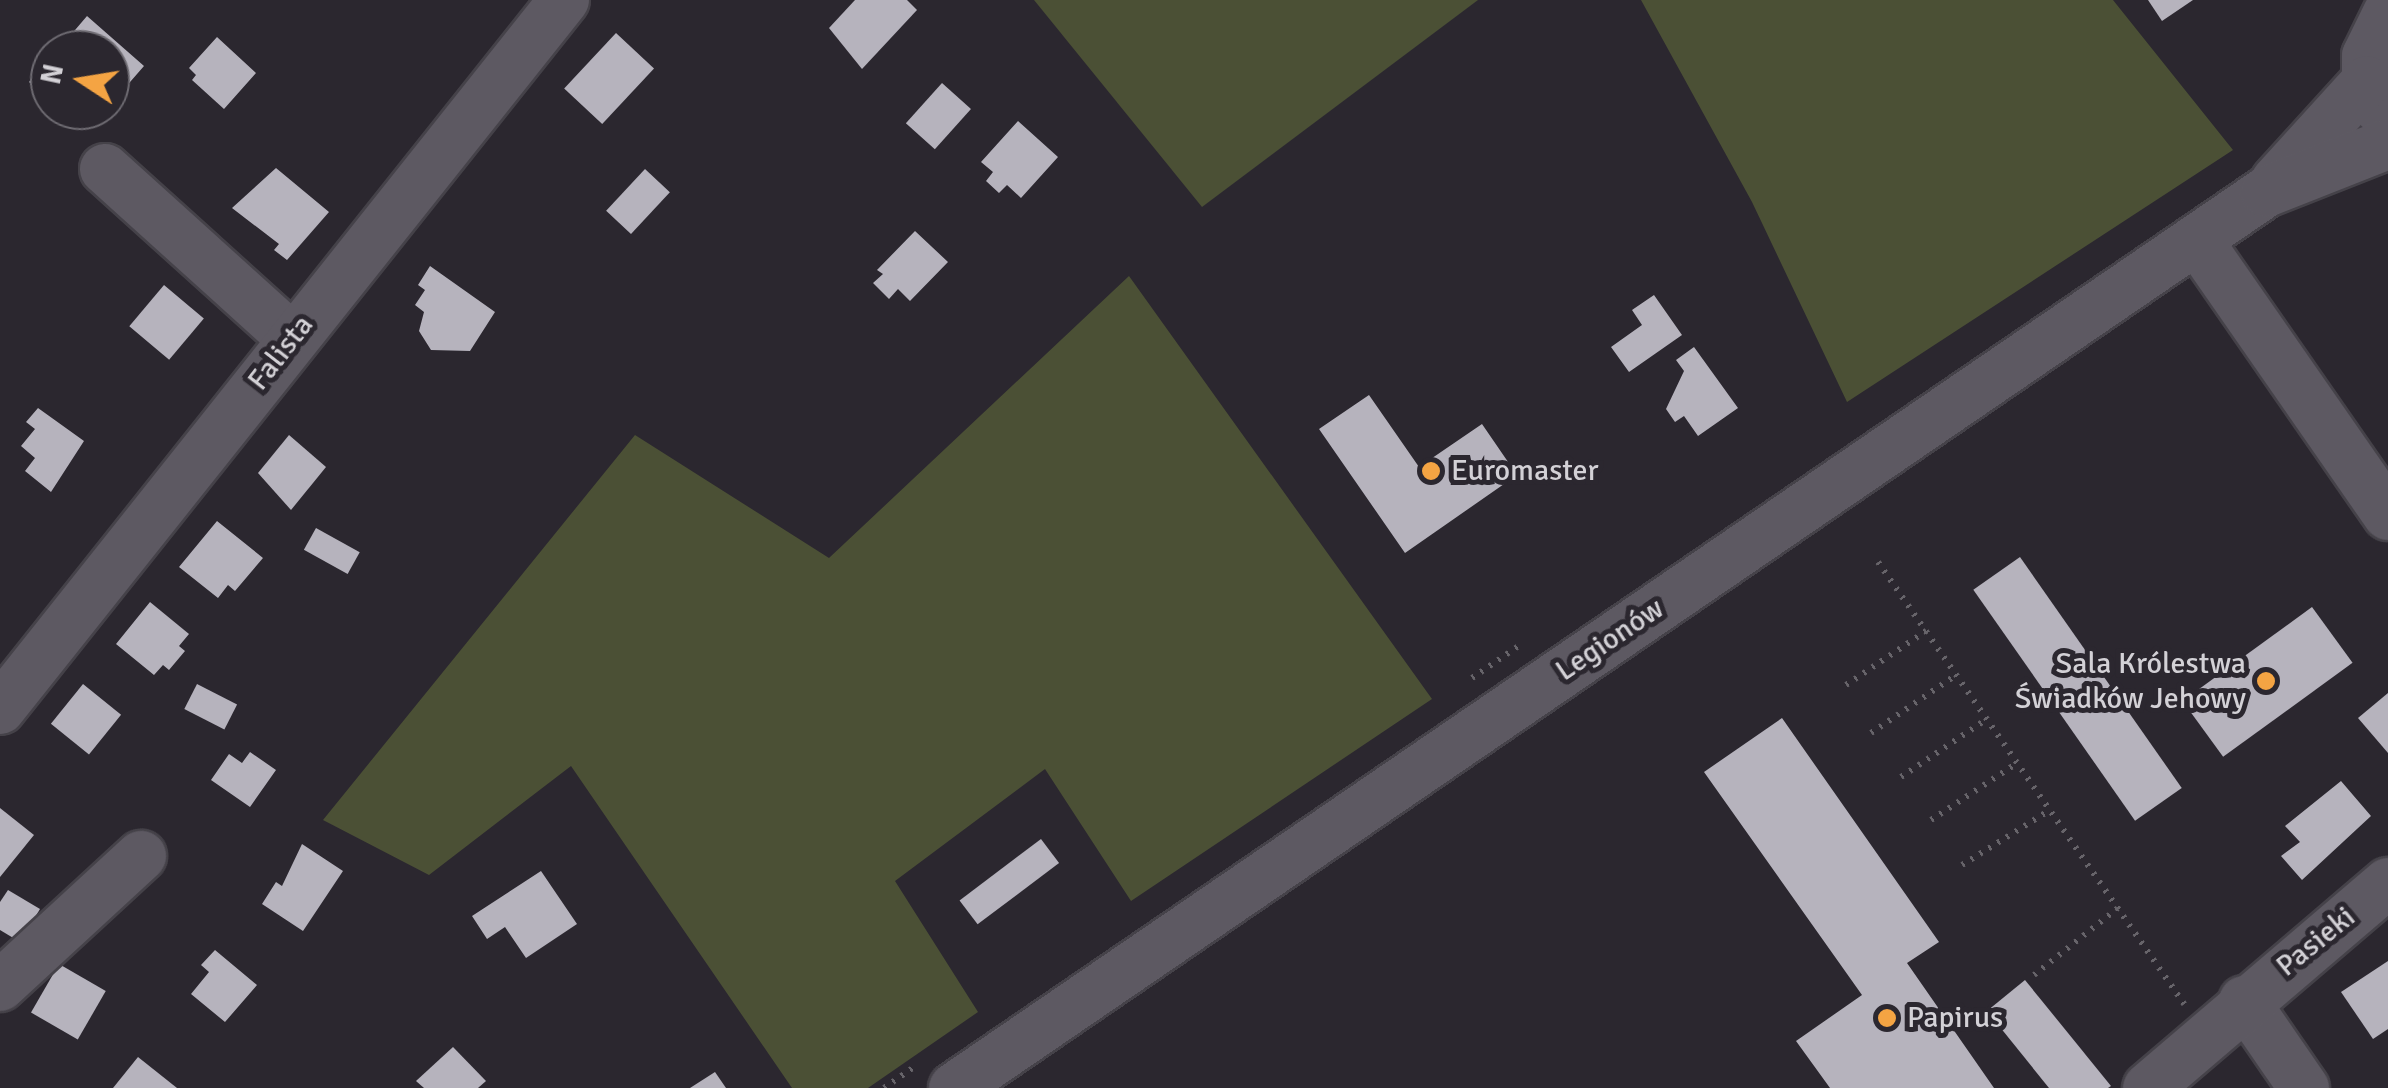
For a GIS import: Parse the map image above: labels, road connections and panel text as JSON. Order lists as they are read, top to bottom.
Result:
{
  "streets": {
    "street": ["Falista", "Legionów", "Pasieki"]
  },
  "places": ["Euromaster", "Sala Królestwa Świadków Jehowy", "Papirus"],
  "north": "left"
}
